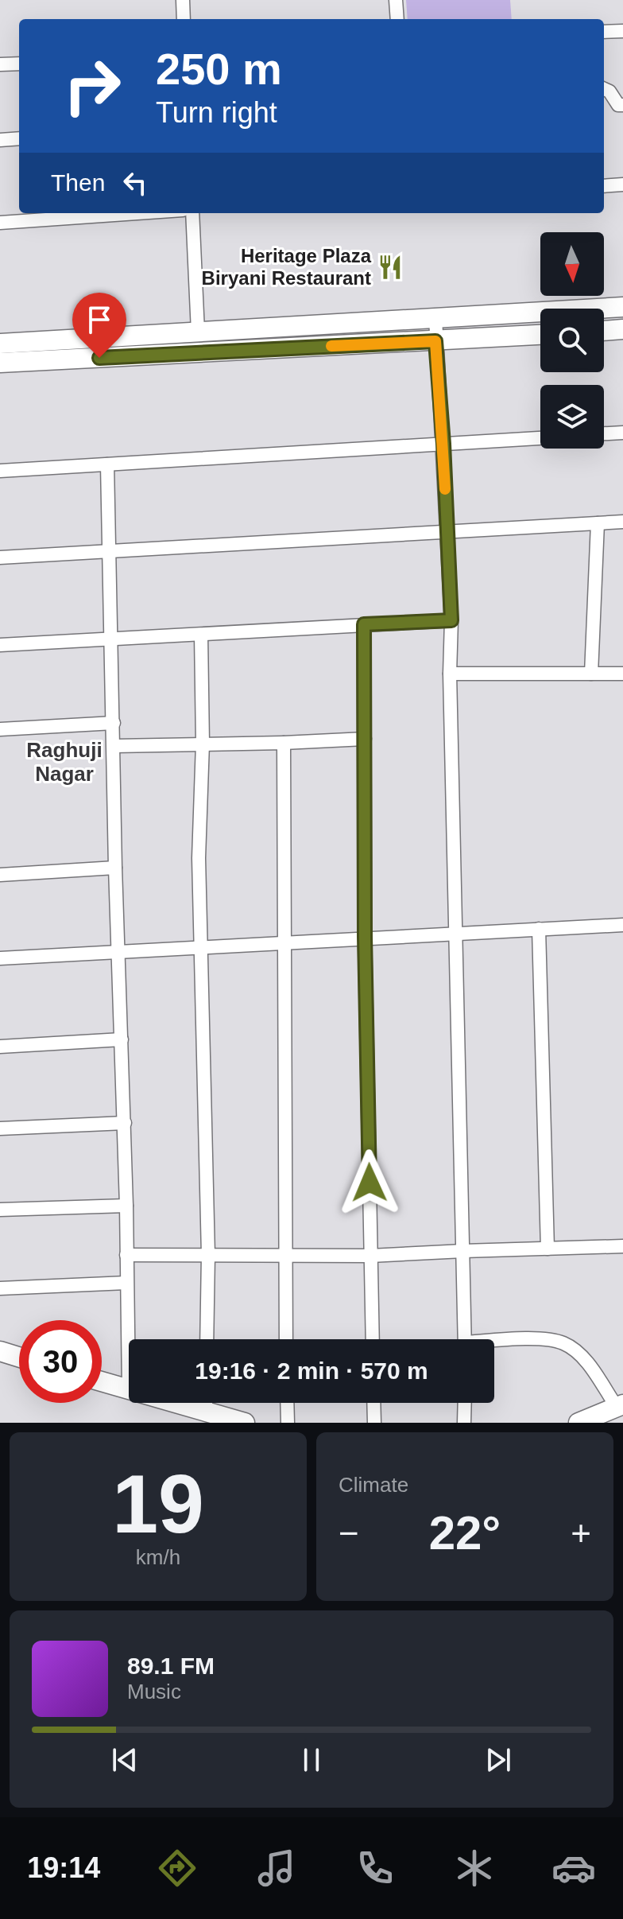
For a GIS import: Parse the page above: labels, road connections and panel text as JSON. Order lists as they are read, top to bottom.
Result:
{
  "districts": ["Raghuji Nagar"],
  "places": {
    "restaurant": ["Heritage Plaza Biryani Restaurant"]
  },
  "north": "bottom",
  "page": {
    "turn": ["250 m", "Turn right"],
    "then": "Then",
    "limit": "30",
    "trip": "19:16 · 2 min · 570 m",
    "tile": [
      ["19", "km/h"],
      "Climate"
    ],
    "heat": ["−", "22°", "+"],
    "song": ["89.1 FM", "Music"],
    "tabs": "19:14"
  }
}
